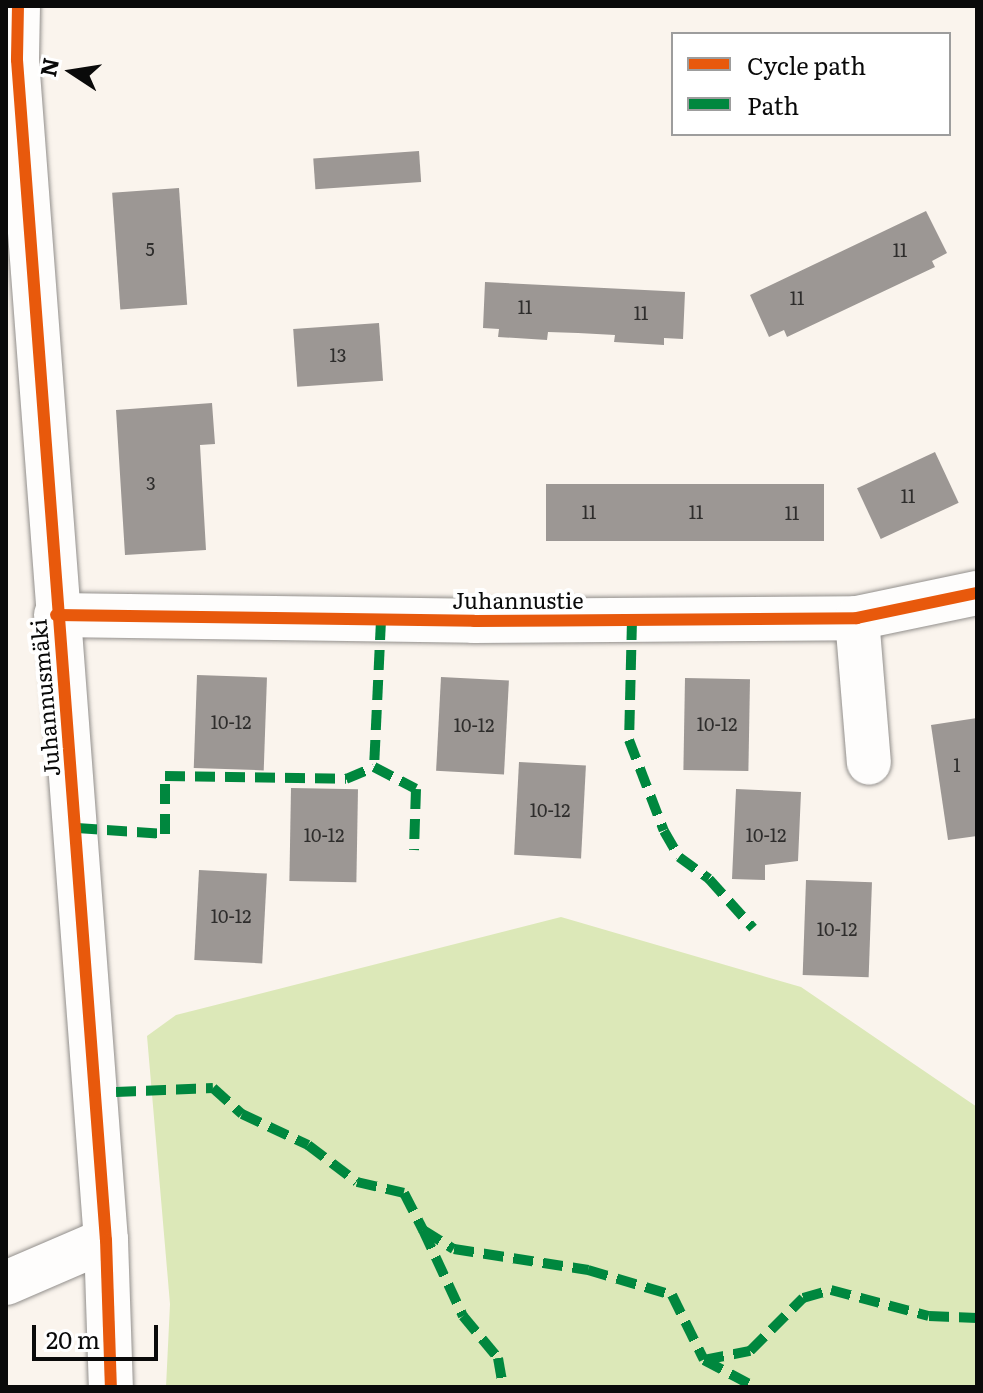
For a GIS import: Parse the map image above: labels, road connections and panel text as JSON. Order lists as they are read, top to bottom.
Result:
{
  "streets": {
    "street": ["Juhannustie", "Juhannusmäki"]
  },
  "crossings": [
    ["Juhannustie", "Juhannusmäki"]
  ],
  "house_numbers": [
    "5",
    "11",
    "11",
    "11",
    "11",
    "13",
    "3",
    "11",
    "11",
    "11",
    "11",
    "10-12",
    "10-12",
    "10-12",
    "1",
    "10-12",
    "10-12",
    "10-12",
    "10-12",
    "10-12"
  ],
  "legend": ["Cycle path", "Path"],
  "scale_bar": "20 m",
  "north": "left"
}
